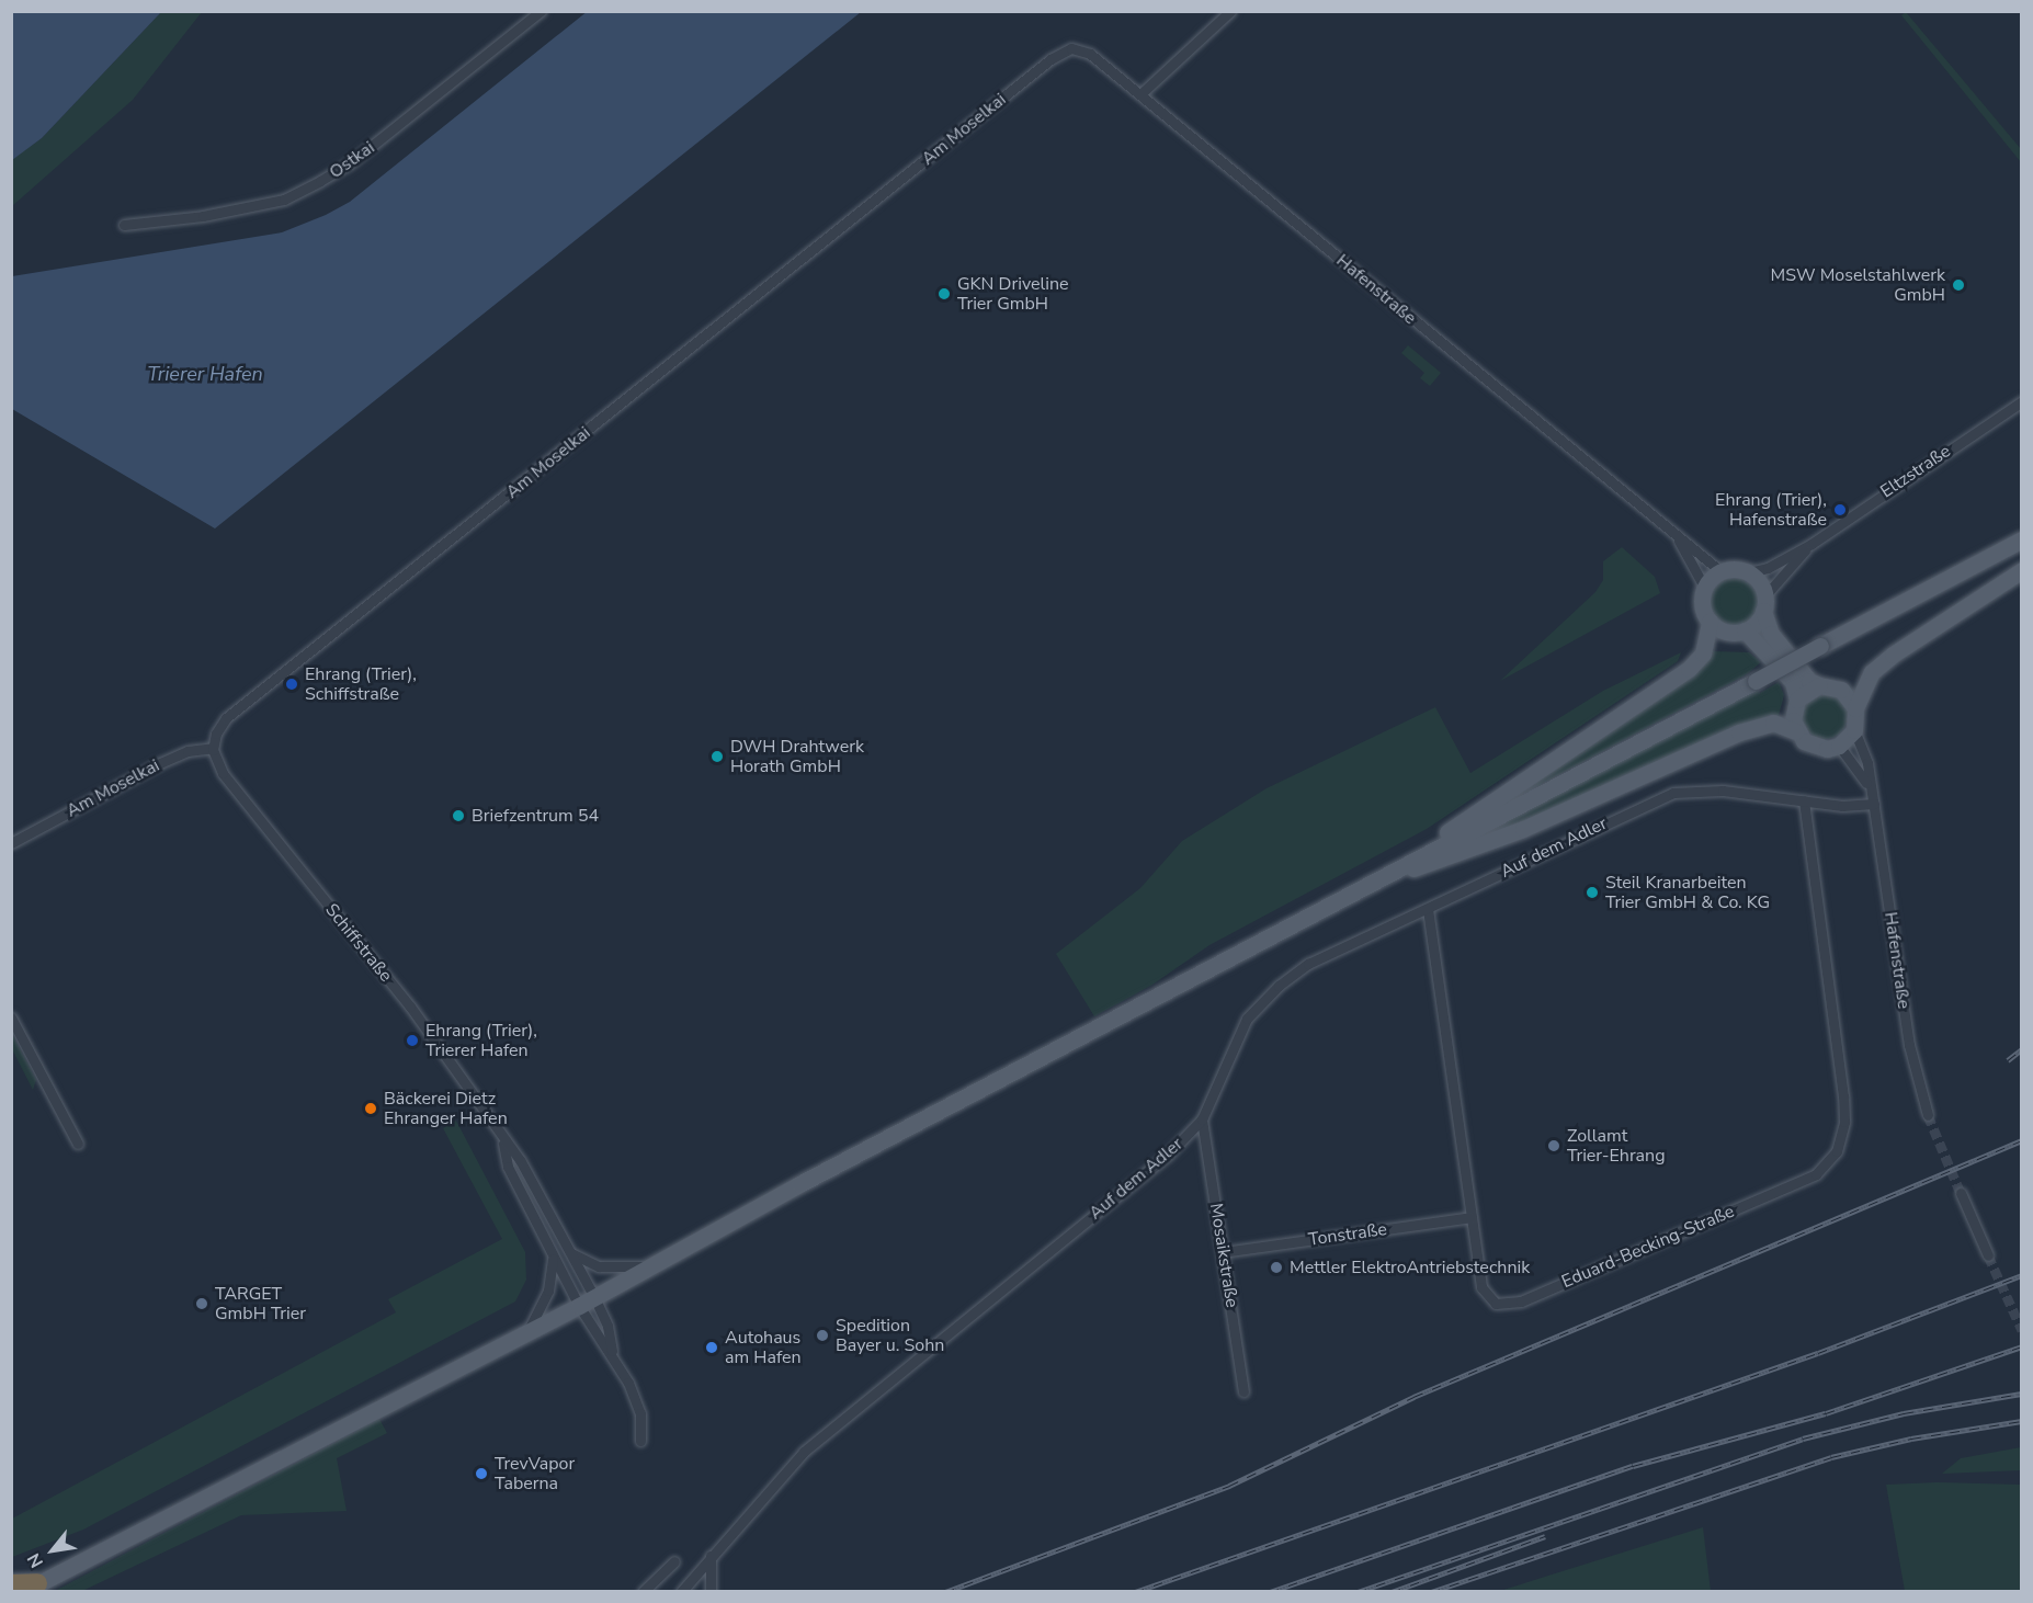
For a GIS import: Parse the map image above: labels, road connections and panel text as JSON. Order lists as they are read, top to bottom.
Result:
{
  "streets": {
    "street": [
      "Am Moselkai",
      "Ostkai",
      "Hafenstraße",
      "Eltzstraße",
      "Auf dem Adler",
      "Schiffstraße",
      "Tonstraße",
      "Eduard-Becking-Straße",
      "Mosaikstraße"
    ]
  },
  "crossings": [
    ["Am Moselkai", "Hafenstraße"],
    ["Am Moselkai", "Schiffstraße"],
    ["Hafenstraße", "Eltzstraße"],
    ["Hafenstraße", "Auf dem Adler"],
    ["Auf dem Adler", "Eduard-Becking-Straße"],
    ["Auf dem Adler", "Mosaikstraße"],
    ["Tonstraße", "Eduard-Becking-Straße"],
    ["Tonstraße", "Mosaikstraße"]
  ],
  "water": ["Trierer Hafen"],
  "places": [
    "MSW Moselstahlwerk GmbH",
    "GKN Driveline Trier GmbH",
    "Ehrang (Trier), Hafenstraße",
    "Ehrang (Trier), Schiffstraße",
    "DWH Drahtwerk Horath GmbH",
    "Briefzentrum 54",
    "Steil Kranarbeiten Trier GmbH & Co. KG",
    "Ehrang (Trier), Trierer Hafen",
    "Bäckerei Dietz Ehranger Hafen",
    "Zollamt Trier-Ehrang",
    "Mettler ElektroAntriebstechnik",
    "TARGET GmbH Trier",
    "Spedition Bayer u. Sohn",
    "Autohaus am Hafen",
    "TrevVapor Taberna"
  ],
  "north": "bottom left"
}
